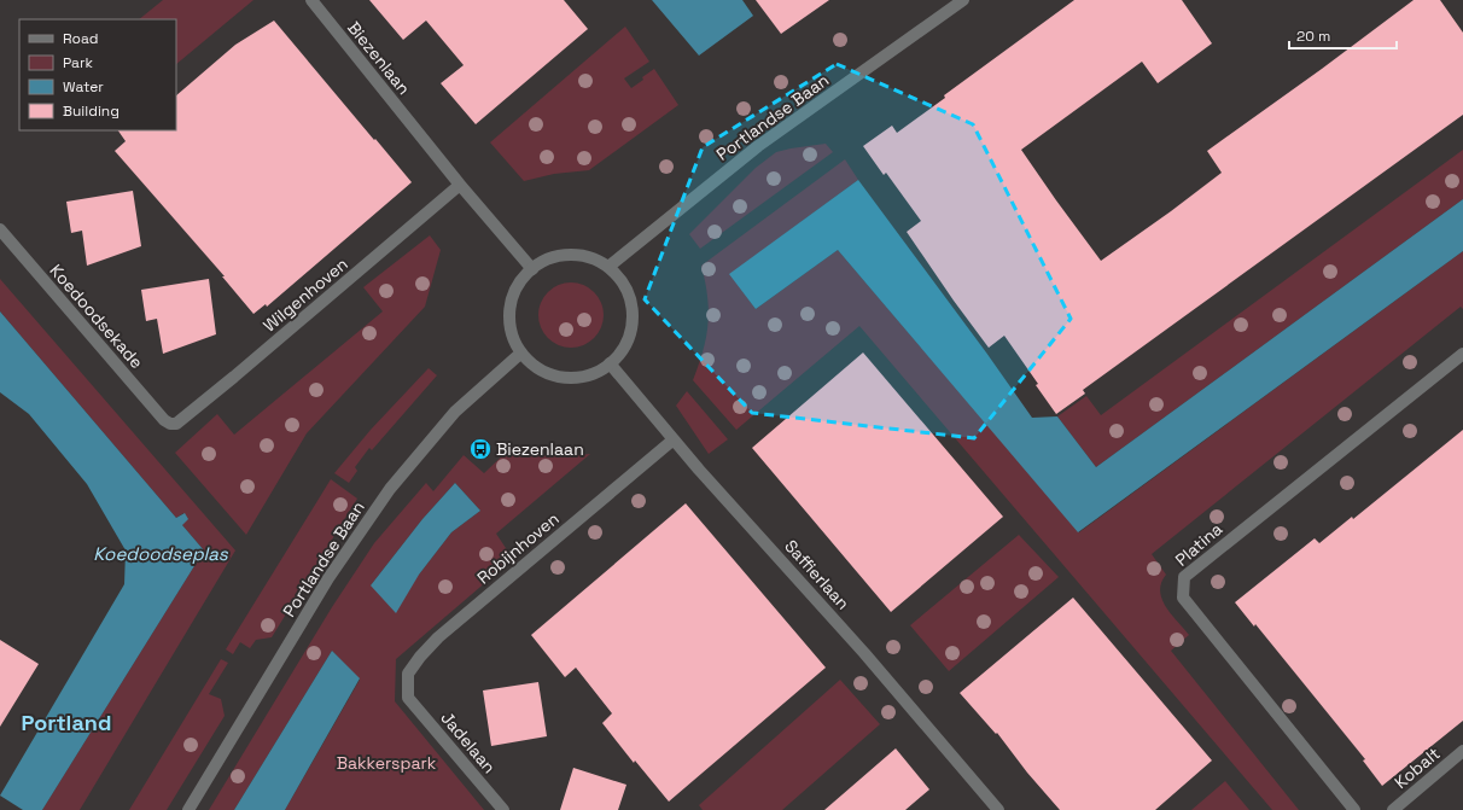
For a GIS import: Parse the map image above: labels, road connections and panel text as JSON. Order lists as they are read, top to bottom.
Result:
{
  "streets": {
    "street": [
      "Biezenlaan",
      "Portlandse Baan",
      "Wilgenhoven",
      "Koedoodsekade",
      "Platina",
      "Robijnhoven",
      "Saffierlaan",
      "Jadelaan",
      "Kobalt"
    ]
  },
  "crossings": [
    ["Biezenlaan", "Portlandse Baan"],
    ["Biezenlaan", "Wilgenhoven"],
    ["Biezenlaan", "Saffierlaan"],
    ["Portlandse Baan", "Saffierlaan"],
    ["Wilgenhoven", "Koedoodsekade"],
    ["Robijnhoven", "Saffierlaan"],
    ["Robijnhoven", "Jadelaan"]
  ],
  "districts": ["Portland"],
  "water": ["Koedoodseplas"],
  "parks": ["Bakkerspark"],
  "places": {
    "bus stop": ["Biezenlaan"]
  },
  "legend": [
    "Road",
    "Park",
    "Water",
    "Building"
  ],
  "scale_bar": "20 m"
}
